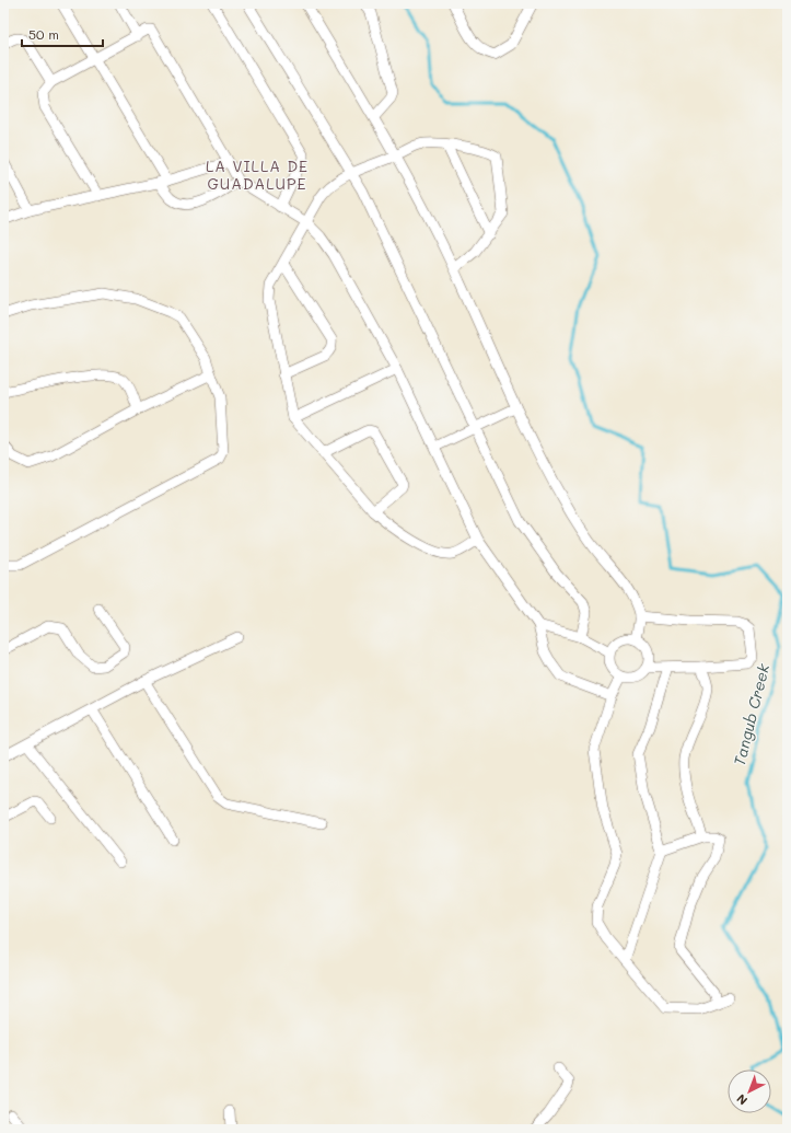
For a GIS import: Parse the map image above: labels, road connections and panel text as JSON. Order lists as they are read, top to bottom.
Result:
{
  "districts": ["LA VILLA DE GUADALUPE"],
  "water": ["Tangub Creek"],
  "scale_bar": "50 m",
  "north": "bottom left"
}
